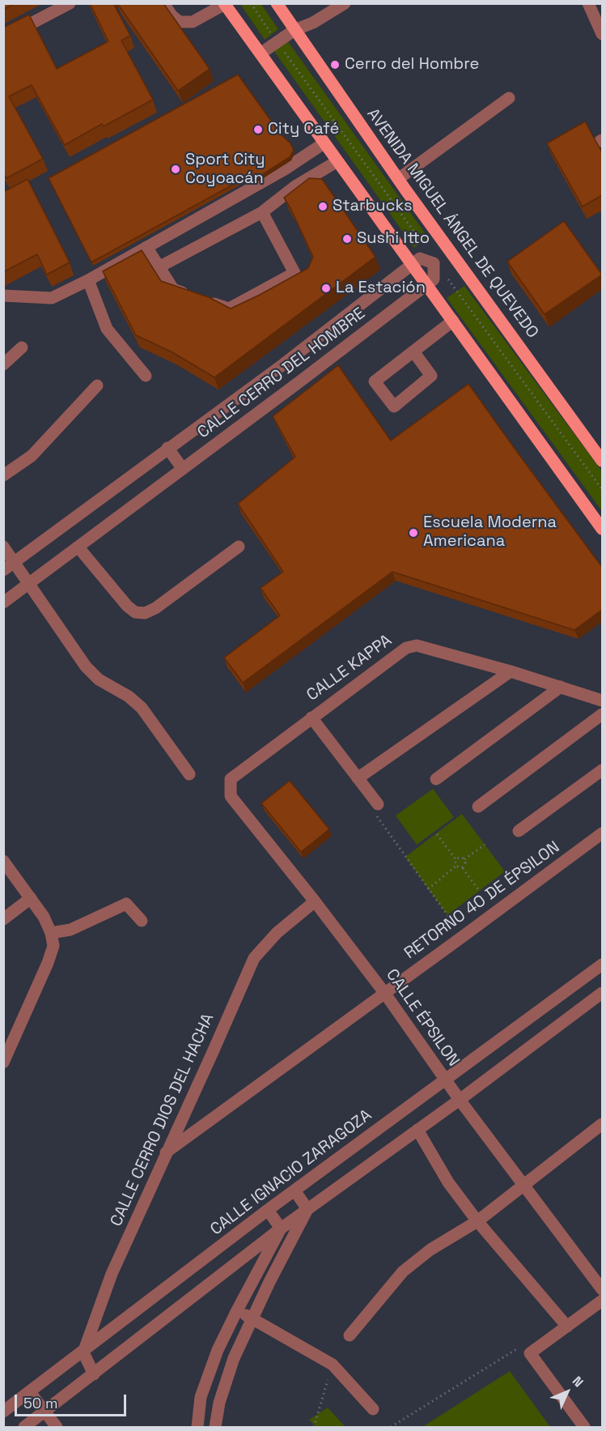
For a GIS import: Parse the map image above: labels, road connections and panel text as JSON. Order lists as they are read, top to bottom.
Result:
{
  "streets": {
    "main road": ["AVENIDA MIGUEL ÁNGEL DE QUEVEDO"],
    "street": [
      "CALLE CERRO DEL HOMBRE",
      "CALLE KAPPA",
      "RETORNO 4O DE ÉPSILON",
      "CALLE ÉPSILON",
      "CALLE CERRO DIOS DEL HACHA",
      "CALLE IGNACIO ZARAGOZA"
    ]
  },
  "crossings": [
    ["CALLE KAPPA", "CALLE ÉPSILON"],
    ["RETORNO 4O DE ÉPSILON", "CALLE ÉPSILON"],
    ["RETORNO 4O DE ÉPSILON", "CALLE CERRO DIOS DEL HACHA"],
    ["CALLE ÉPSILON", "CALLE CERRO DIOS DEL HACHA"],
    ["CALLE ÉPSILON", "CALLE IGNACIO ZARAGOZA"],
    ["CALLE CERRO DIOS DEL HACHA", "CALLE IGNACIO ZARAGOZA"]
  ],
  "places": [
    "Cerro del Hombre",
    "City Café",
    "Sport City Coyoacán",
    "Starbucks",
    "Sushi Itto",
    "La Estación",
    "Escuela Moderna Americana"
  ],
  "scale_bar": "50 m",
  "north": "top right"
}
